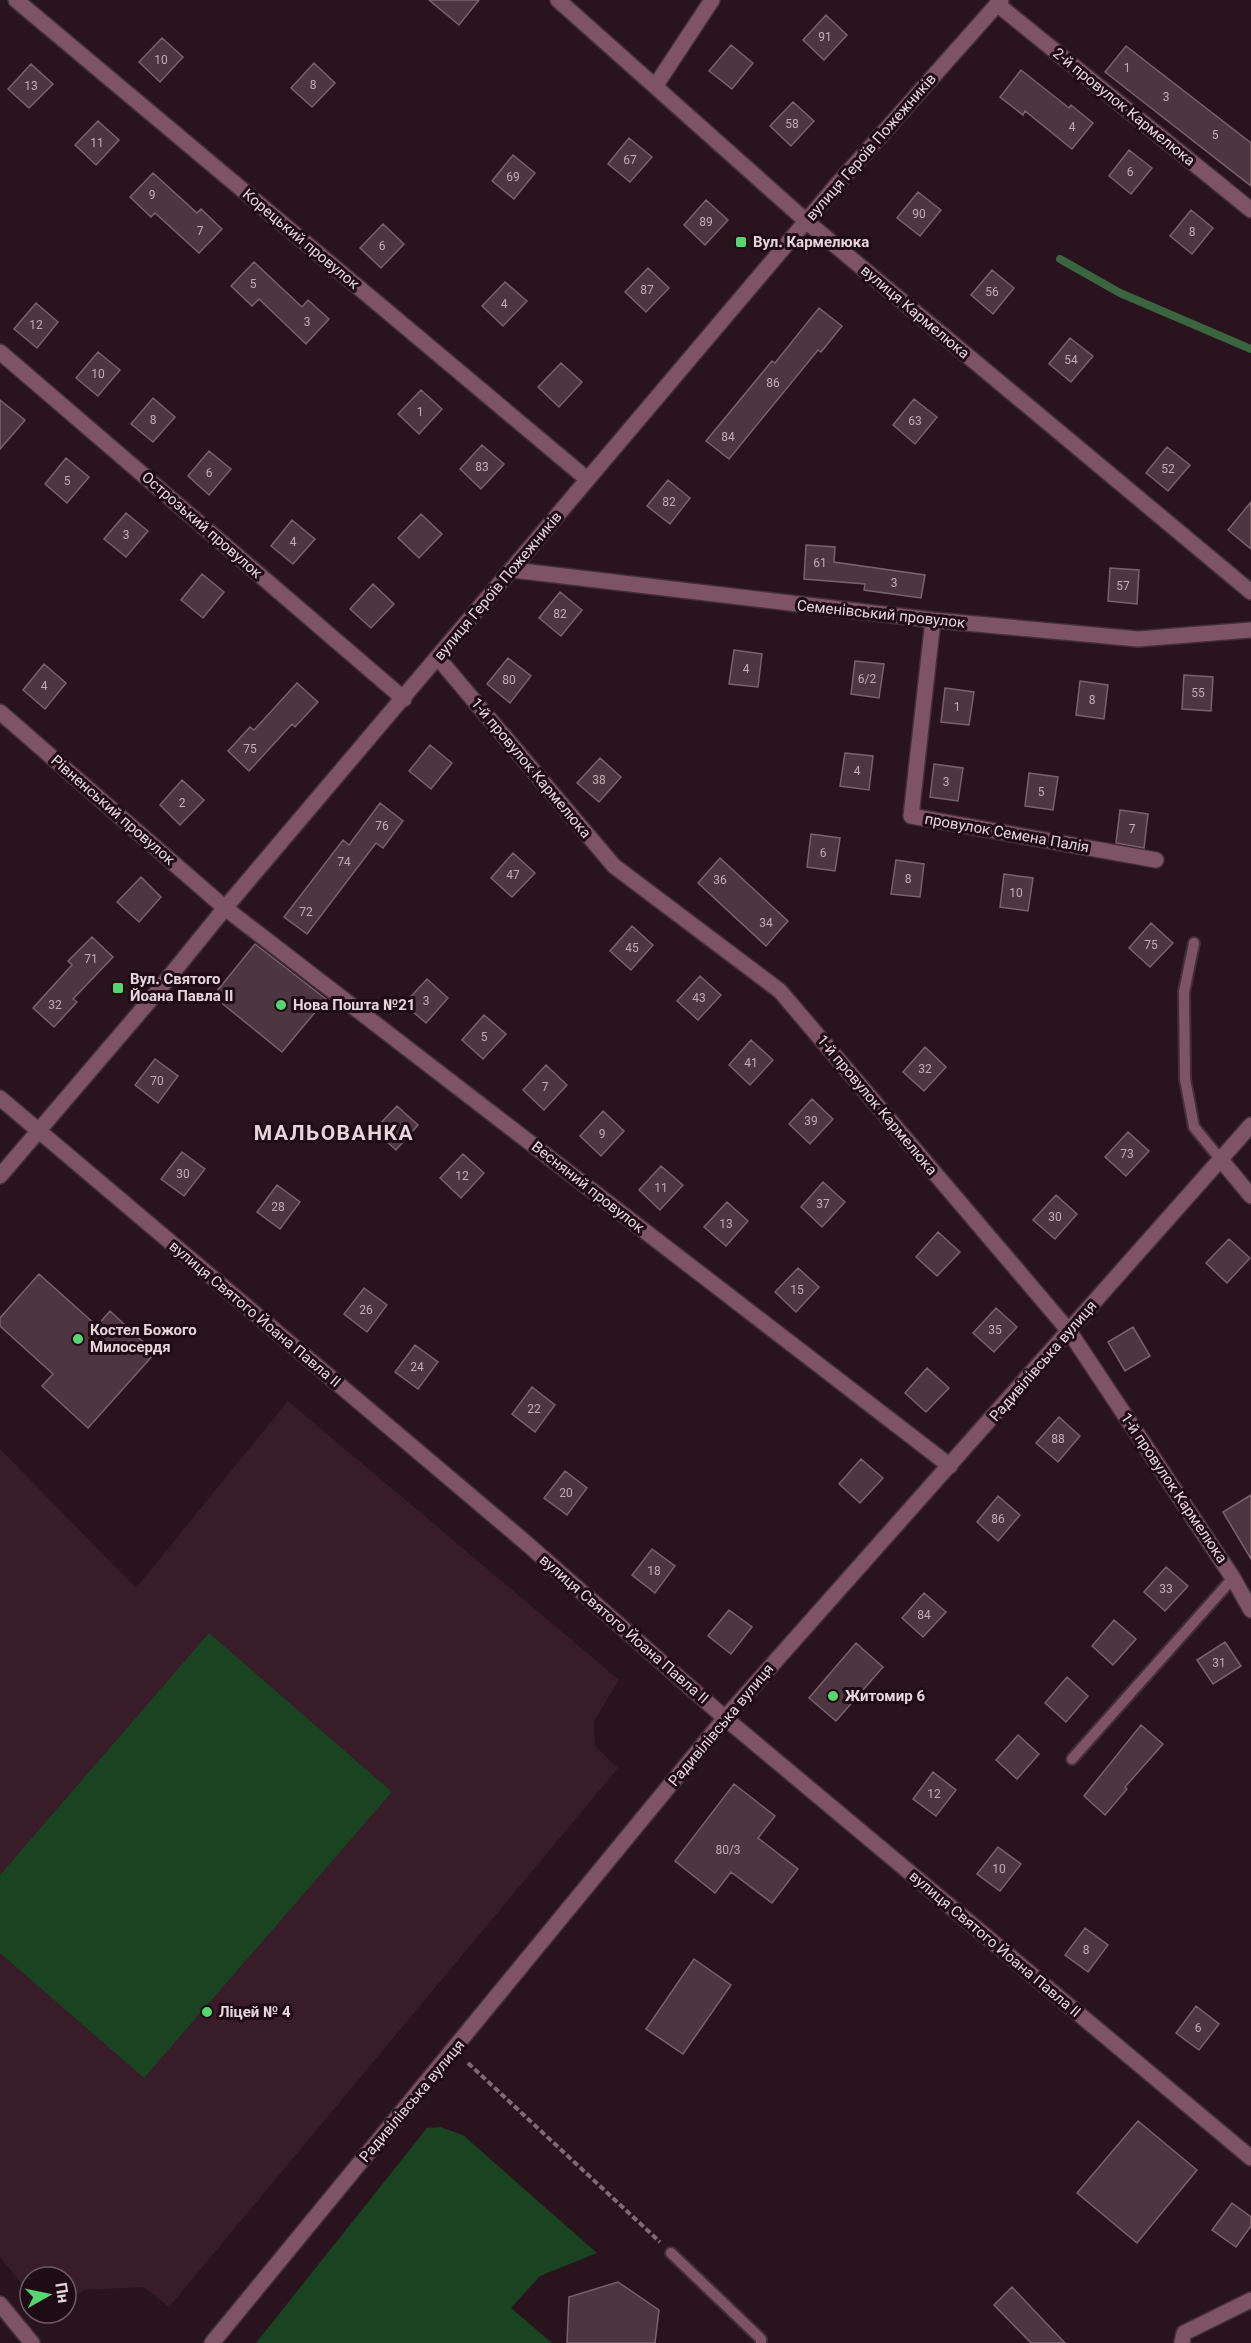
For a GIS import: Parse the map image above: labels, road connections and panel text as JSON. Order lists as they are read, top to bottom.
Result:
{
  "streets": {
    "street": [
      "2-й провулок Кармелюка",
      "вулиця Героїв Пожежників",
      "Корецький провулок",
      "вулиця Кармелюка",
      "Острозький провулок",
      "Семенівський провулок",
      "1-й провулок Кармелюка",
      "Рівненський провулок",
      "провулок Семена Палія",
      "Весняний провулок",
      "вулиця Святого Йоана Павла II",
      "Радивілівська вулиця"
    ]
  },
  "crossings": [
    ["2-й провулок Кармелюка", "вулиця Героїв Пожежників"],
    ["вулиця Героїв Пожежників", "Корецький провулок"],
    ["вулиця Героїв Пожежників", "вулиця Кармелюка"],
    ["вулиця Героїв Пожежників", "Острозький провулок"],
    ["вулиця Героїв Пожежників", "Семенівський провулок"],
    ["вулиця Героїв Пожежників", "1-й провулок Кармелюка"],
    ["вулиця Героїв Пожежників", "Рівненський провулок"],
    ["вулиця Героїв Пожежників", "Весняний провулок"],
    ["вулиця Героїв Пожежників", "вулиця Святого Йоана Павла II"],
    ["Семенівський провулок", "провулок Семена Палія"],
    ["1-й провулок Кармелюка", "Радивілівська вулиця"],
    ["Рівненський провулок", "Весняний провулок"],
    ["Весняний провулок", "Радивілівська вулиця"],
    ["вулиця Святого Йоана Павла II", "Радивілівська вулиця"]
  ],
  "districts": ["МАЛЬОВАНКА"],
  "places": {
    "transit": ["Вул. Кармелюка", "Вул. Святого Йоана Павла ІІ"],
    "other": [
      "Нова Пошта №21",
      "Костел Божого Милосердя",
      "Житомир 6",
      "Ліцей № 4"
    ]
  },
  "house_numbers": [
    "91",
    "10",
    "1",
    "8",
    "13",
    "3",
    "58",
    "4",
    "5",
    "11",
    "67",
    "6",
    "69",
    "9",
    "90",
    "89",
    "7",
    "8",
    "6",
    "5",
    "87",
    "56",
    "4",
    "3",
    "12",
    "54",
    "10",
    "86",
    "1",
    "8",
    "63",
    "84",
    "83",
    "52",
    "6",
    "5",
    "82",
    "3",
    "4",
    "61",
    "3",
    "57",
    "82",
    "4",
    "6/2",
    "80",
    "4",
    "55",
    "8",
    "1",
    "75",
    "4",
    "38",
    "3",
    "5",
    "2",
    "76",
    "7",
    "6",
    "74",
    "47",
    "8",
    "36",
    "10",
    "72",
    "34",
    "75",
    "45",
    "71",
    "43",
    "3",
    "32",
    "5",
    "41",
    "32",
    "70",
    "7",
    "39",
    "9",
    "73",
    "30",
    "12",
    "11",
    "37",
    "28",
    "30",
    "13",
    "15",
    "26",
    "35",
    "24",
    "22",
    "88",
    "20",
    "86",
    "18",
    "33",
    "84",
    "31",
    "12",
    "80/3",
    "10",
    "8",
    "6"
  ],
  "north": "right"
}
